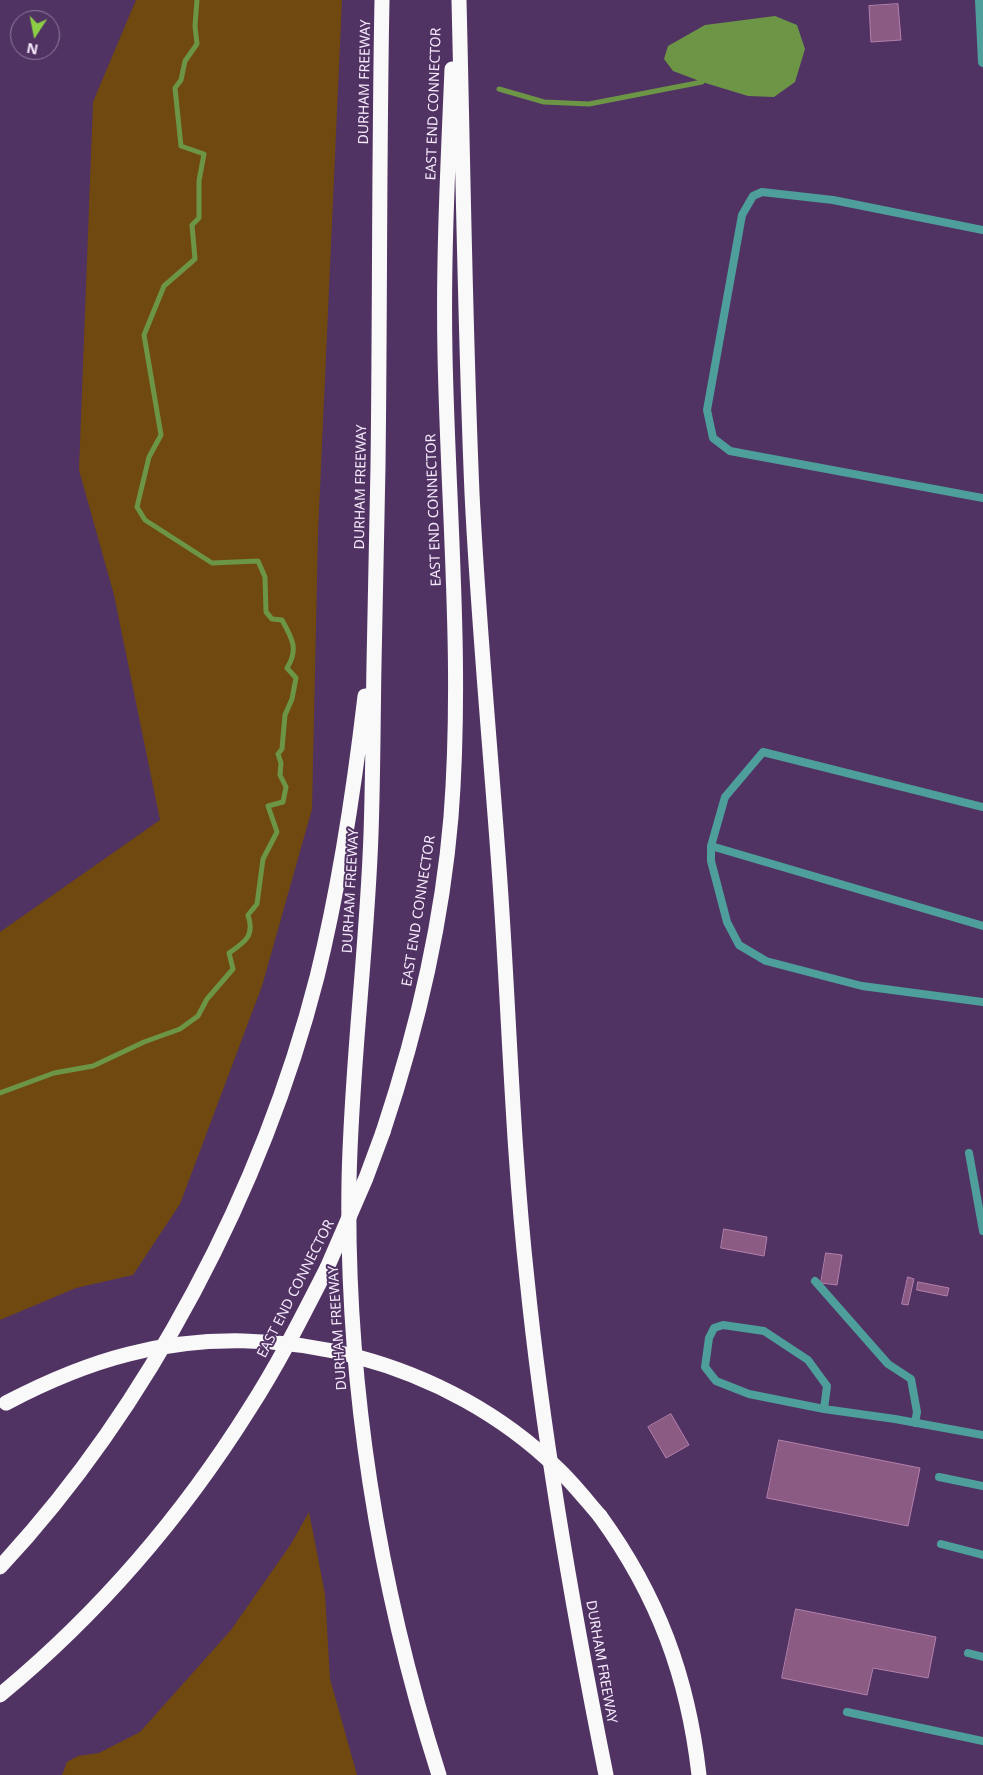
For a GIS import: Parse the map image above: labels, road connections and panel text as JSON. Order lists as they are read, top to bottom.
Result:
{
  "streets": {
    "highway": ["DURHAM FREEWAY", "EAST END CONNECTOR"]
  },
  "north": "bottom"
}
